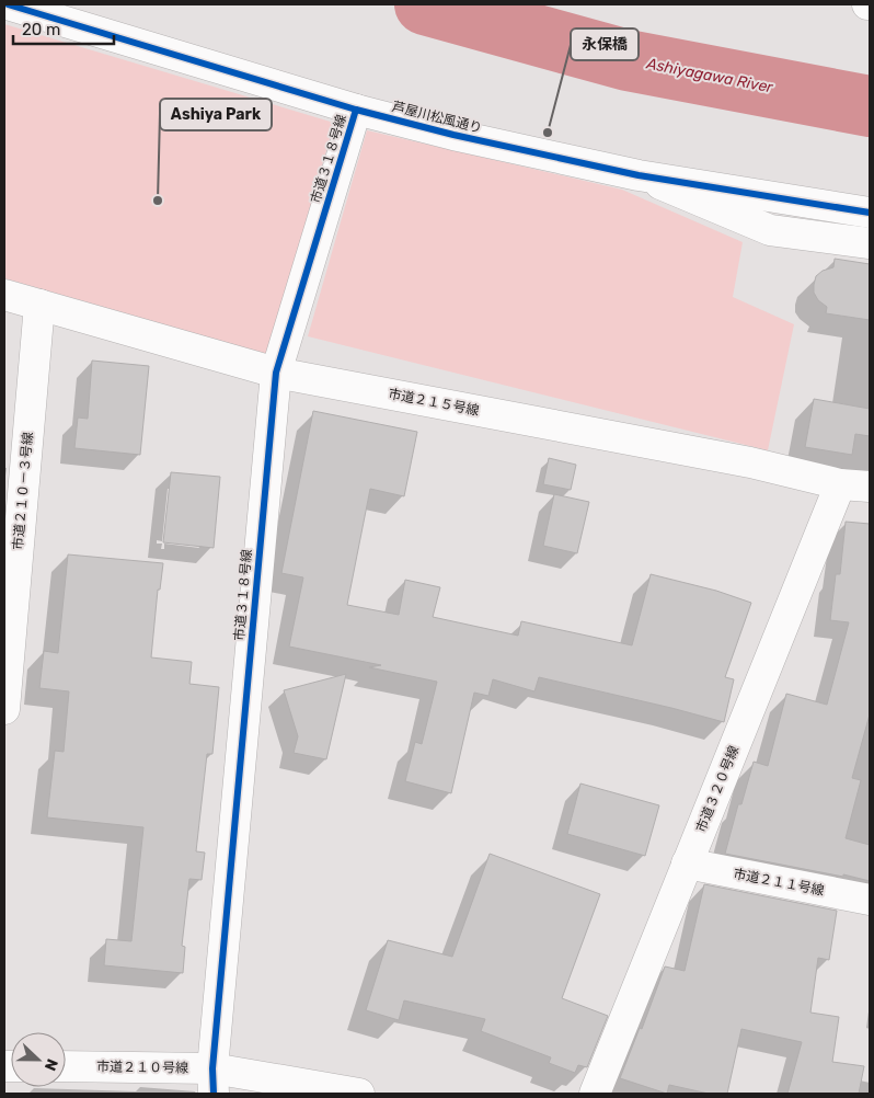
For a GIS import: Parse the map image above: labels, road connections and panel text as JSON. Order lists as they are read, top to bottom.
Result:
{
  "streets": {
    "street": [
      "芦屋川松風通り",
      "市道３１８号線",
      "市道２１５号線",
      "市道２１０－３号線",
      "市道３２０号線",
      "市道２１１号線",
      "市道２１０号線"
    ]
  },
  "crossings": [
    ["芦屋川松風通り", "市道３１８号線"],
    ["市道３１８号線", "市道２１５号線"],
    ["市道３１８号線", "市道２１０号線"],
    ["市道２１５号線", "市道２１０－３号線"],
    ["市道２１５号線", "市道３２０号線"],
    ["市道３２０号線", "市道２１１号線"]
  ],
  "water": ["Ashiyagawa River"],
  "places": ["永保橋", "Ashiya Park"],
  "scale_bar": "20 m",
  "north": "right"
}
